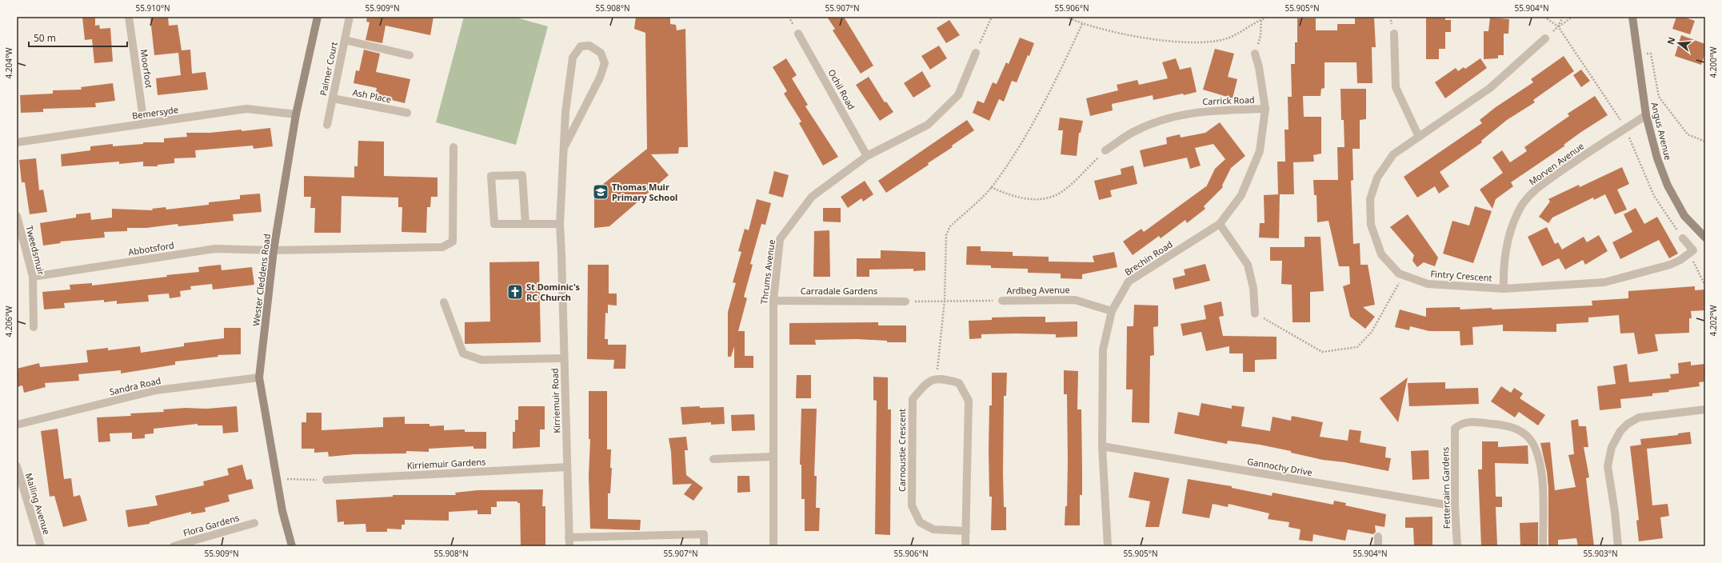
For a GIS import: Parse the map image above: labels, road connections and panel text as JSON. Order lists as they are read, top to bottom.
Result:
{
  "streets": {
    "street": [
      "Moorfoot",
      "Palmer Court",
      "Ochil Road",
      "Ash Place",
      "Carrick Road",
      "Bemersyde",
      "Angus Avenue",
      "Morven Avenue",
      "Abbotsford",
      "Tweedsmuir",
      "Brechin Road",
      "Thrums Avenue",
      "Fintry Crescent",
      "Wester Cleddens Road",
      "Ardbeg Avenue",
      "Carradale Gardens",
      "Sandra Road",
      "Kirriemuir Road",
      "Carnoustie Crescent",
      "Kirriemuir Gardens",
      "Gannochy Drive",
      "Fettercairn Gardens",
      "Mailing Avenue",
      "Flora Gardens"
    ]
  },
  "crossings": [
    ["Moorfoot", "Bemersyde"],
    ["Palmer Court", "Ash Place"],
    ["Ochil Road", "Thrums Avenue"],
    ["Carrick Road", "Brechin Road"],
    ["Bemersyde", "Wester Cleddens Road"],
    ["Angus Avenue", "Morven Avenue"],
    ["Morven Avenue", "Fintry Crescent"],
    ["Abbotsford", "Tweedsmuir"],
    ["Abbotsford", "Wester Cleddens Road"],
    ["Brechin Road", "Ardbeg Avenue"],
    ["Brechin Road", "Gannochy Drive"],
    ["Thrums Avenue", "Carradale Gardens"],
    ["Wester Cleddens Road", "Sandra Road"],
    ["Kirriemuir Road", "Kirriemuir Gardens"],
    ["Gannochy Drive", "Fettercairn Gardens"]
  ],
  "places": {
    "school or university": ["Thomas Muir Primary School"],
    "church": ["St Dominic's RC Church"]
  },
  "scale_bar": "50 m",
  "north": "left",
  "coordinates": [
    "55.910°N",
    "55.909°N",
    "55.908°N",
    "55.907°N",
    "55.906°N",
    "55.905°N",
    "55.904°N",
    "4.200°W",
    "4.204°W",
    "4.202°W",
    "4.206°W",
    "55.903°N"
  ]
}
